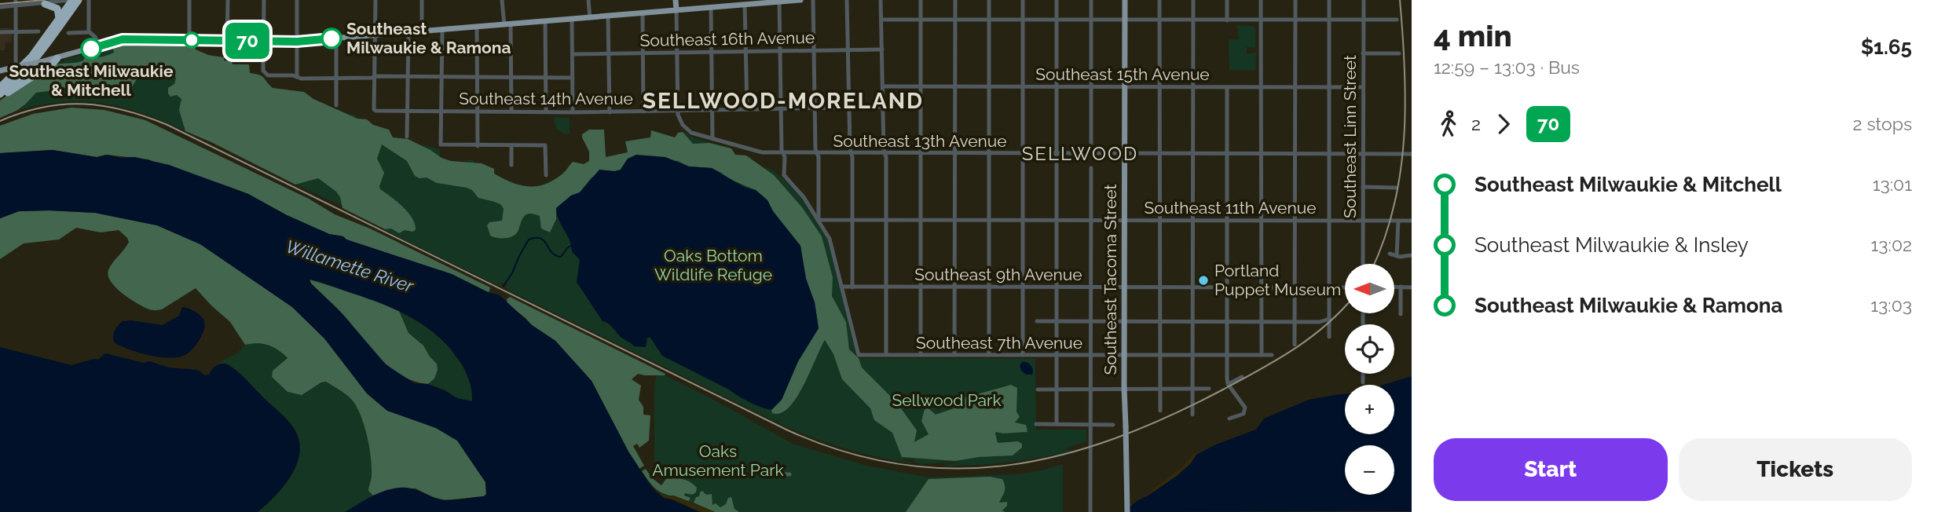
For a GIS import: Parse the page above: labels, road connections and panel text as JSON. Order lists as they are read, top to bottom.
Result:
{
  "streets": {
    "main road": ["Southeast Tacoma Street"],
    "street": [
      "Southeast 16th Avenue",
      "Southeast 15th Avenue",
      "Southeast 14th Avenue",
      "Southeast Linn Street",
      "Southeast 13th Avenue",
      "Southeast 11th Avenue",
      "Southeast 9th Avenue",
      "Southeast 7th Avenue"
    ]
  },
  "crossings": [
    ["Southeast 15th Avenue", "Southeast Linn Street"],
    ["Southeast 15th Avenue", "Southeast Tacoma Street"],
    ["Southeast 14th Avenue", "Southeast 13th Avenue"],
    ["Southeast Linn Street", "Southeast 13th Avenue"],
    ["Southeast Linn Street", "Southeast 11th Avenue"],
    ["Southeast 13th Avenue", "Southeast Tacoma Street"],
    ["Southeast 11th Avenue", "Southeast Tacoma Street"],
    ["Southeast 9th Avenue", "Southeast Tacoma Street"],
    ["Southeast 9th Avenue", "Southeast 7th Avenue"],
    ["Southeast Tacoma Street", "Southeast 7th Avenue"]
  ],
  "districts": ["SELLWOOD-MORELAND", "SELLWOOD"],
  "water": ["Willamette River"],
  "parks": ["Oaks Bottom Wildlife Refuge", "Sellwood Park", "Oaks Amusement Park"],
  "places": ["Southeast Milwaukie & Ramona", "Southeast Milwaukie & Mitchell", "Portland Puppet Museum"],
  "lines": ["bus line 70"],
  "north": "left",
  "page": {
    "on_map": "70",
    "heading": ["4 min", "12:59 – 13:03 · Bus", "$1.65"],
    "legs": ["2", "70", "2 stops"],
    "list": [
      {
        "name": "Southeast Milwaukie & Mitchell",
        "value": "13:01"
      },
      {
        "name": "Southeast Milwaukie & Insley",
        "value": "13:02"
      },
      {
        "name": "Southeast Milwaukie & Ramona",
        "value": "13:03"
      }
    ],
    "map_buttons": ["+", "−"],
    "buttons": ["Start", "Tickets"]
  }
}
